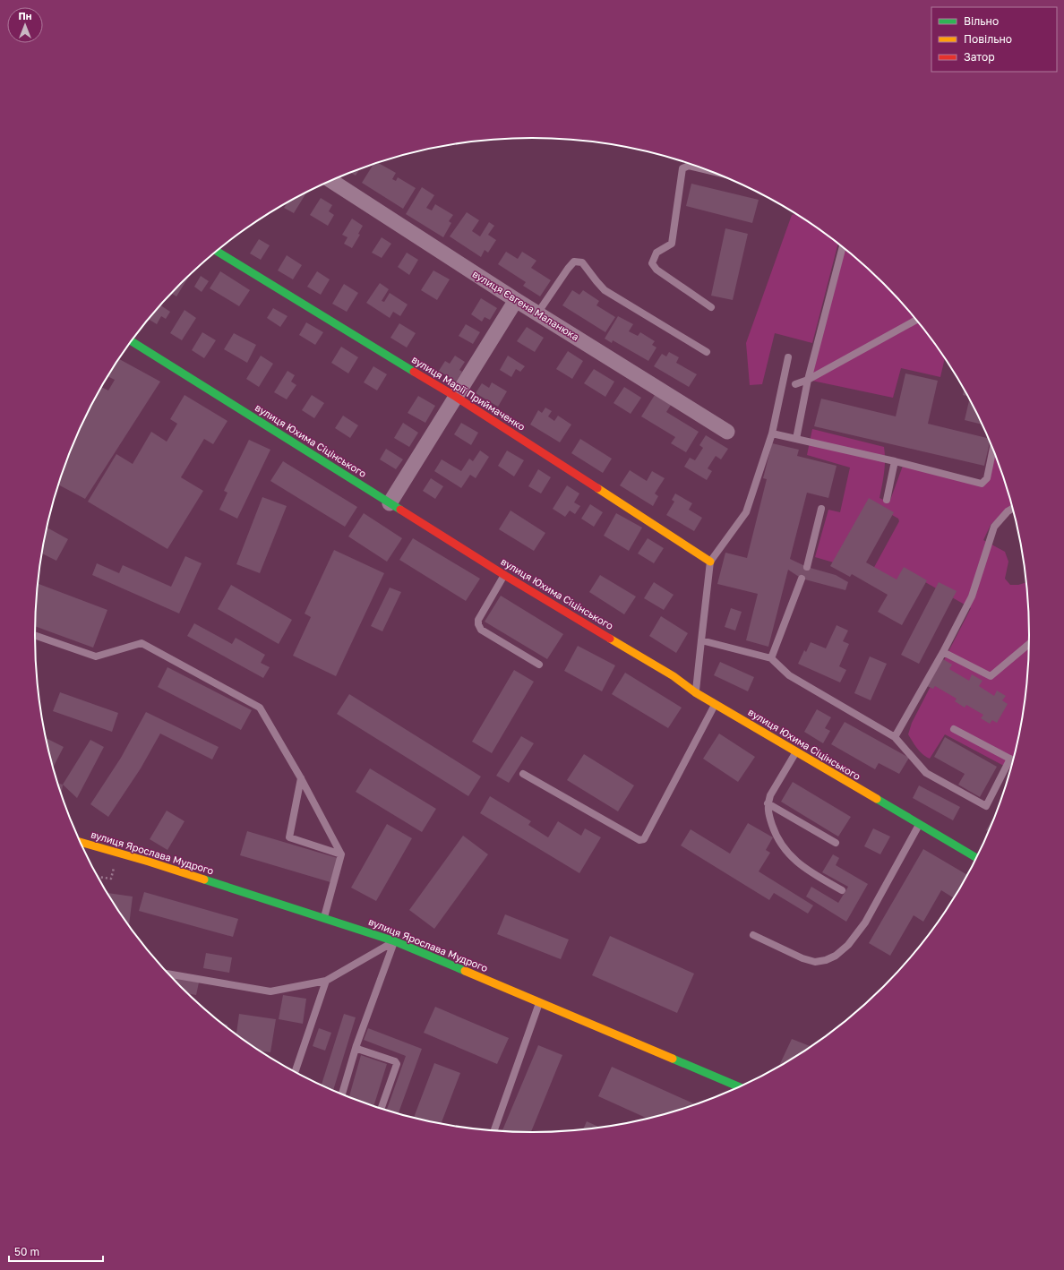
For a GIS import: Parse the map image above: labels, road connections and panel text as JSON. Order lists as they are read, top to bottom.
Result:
{
  "streets": {
    "street": [
      "вулиця Євгена Маланюка",
      "вулиця Марії Приймаченко",
      "вулиця Юхима Сіцінського",
      "вулиця Ярослава Мудрого"
    ]
  },
  "legend": ["Вільно", "Повільно", "Затор"],
  "scale_bar": "50 m",
  "north": "top"
}
